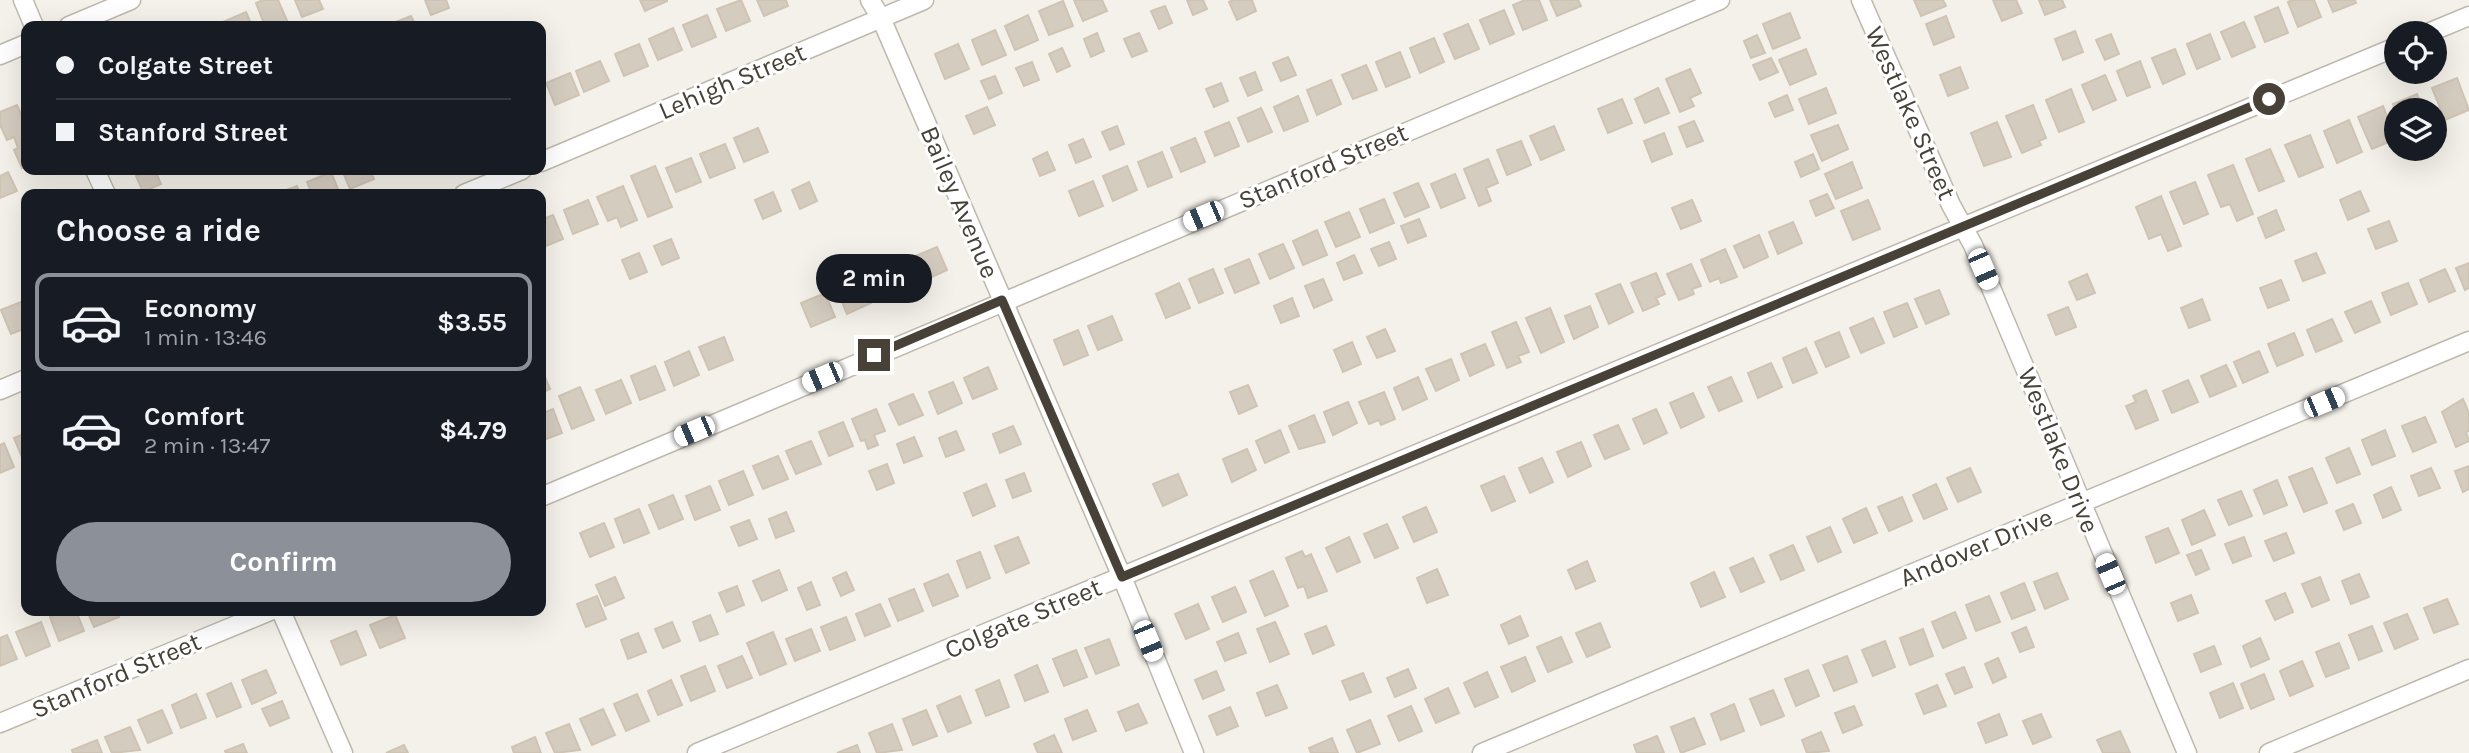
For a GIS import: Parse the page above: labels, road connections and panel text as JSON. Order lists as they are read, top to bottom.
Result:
{
  "streets": {
    "street": [
      "Lehigh Street",
      "Westlake Street",
      "Stanford Street",
      "Bailey Avenue",
      "Westlake Drive",
      "Andover Drive",
      "Colgate Street"
    ]
  },
  "crossings": [
    ["Lehigh Street", "Bailey Avenue"],
    ["Westlake Street", "Westlake Drive"],
    ["Westlake Street", "Colgate Street"],
    ["Stanford Street", "Bailey Avenue"],
    ["Bailey Avenue", "Colgate Street"],
    ["Westlake Drive", "Andover Drive"],
    ["Westlake Drive", "Colgate Street"]
  ],
  "page": {
    "banner": ["Colgate Street", "Stanford Street"],
    "heading": "Choose a ride",
    "bubble": "2 min",
    "list": [
      {
        "name": "Economy",
        "note": "1 min · 13:46",
        "value": "$3.55"
      },
      {
        "name": "Comfort",
        "note": "2 min · 13:47",
        "value": "$4.79"
      }
    ],
    "buttons": "Confirm"
  }
}
